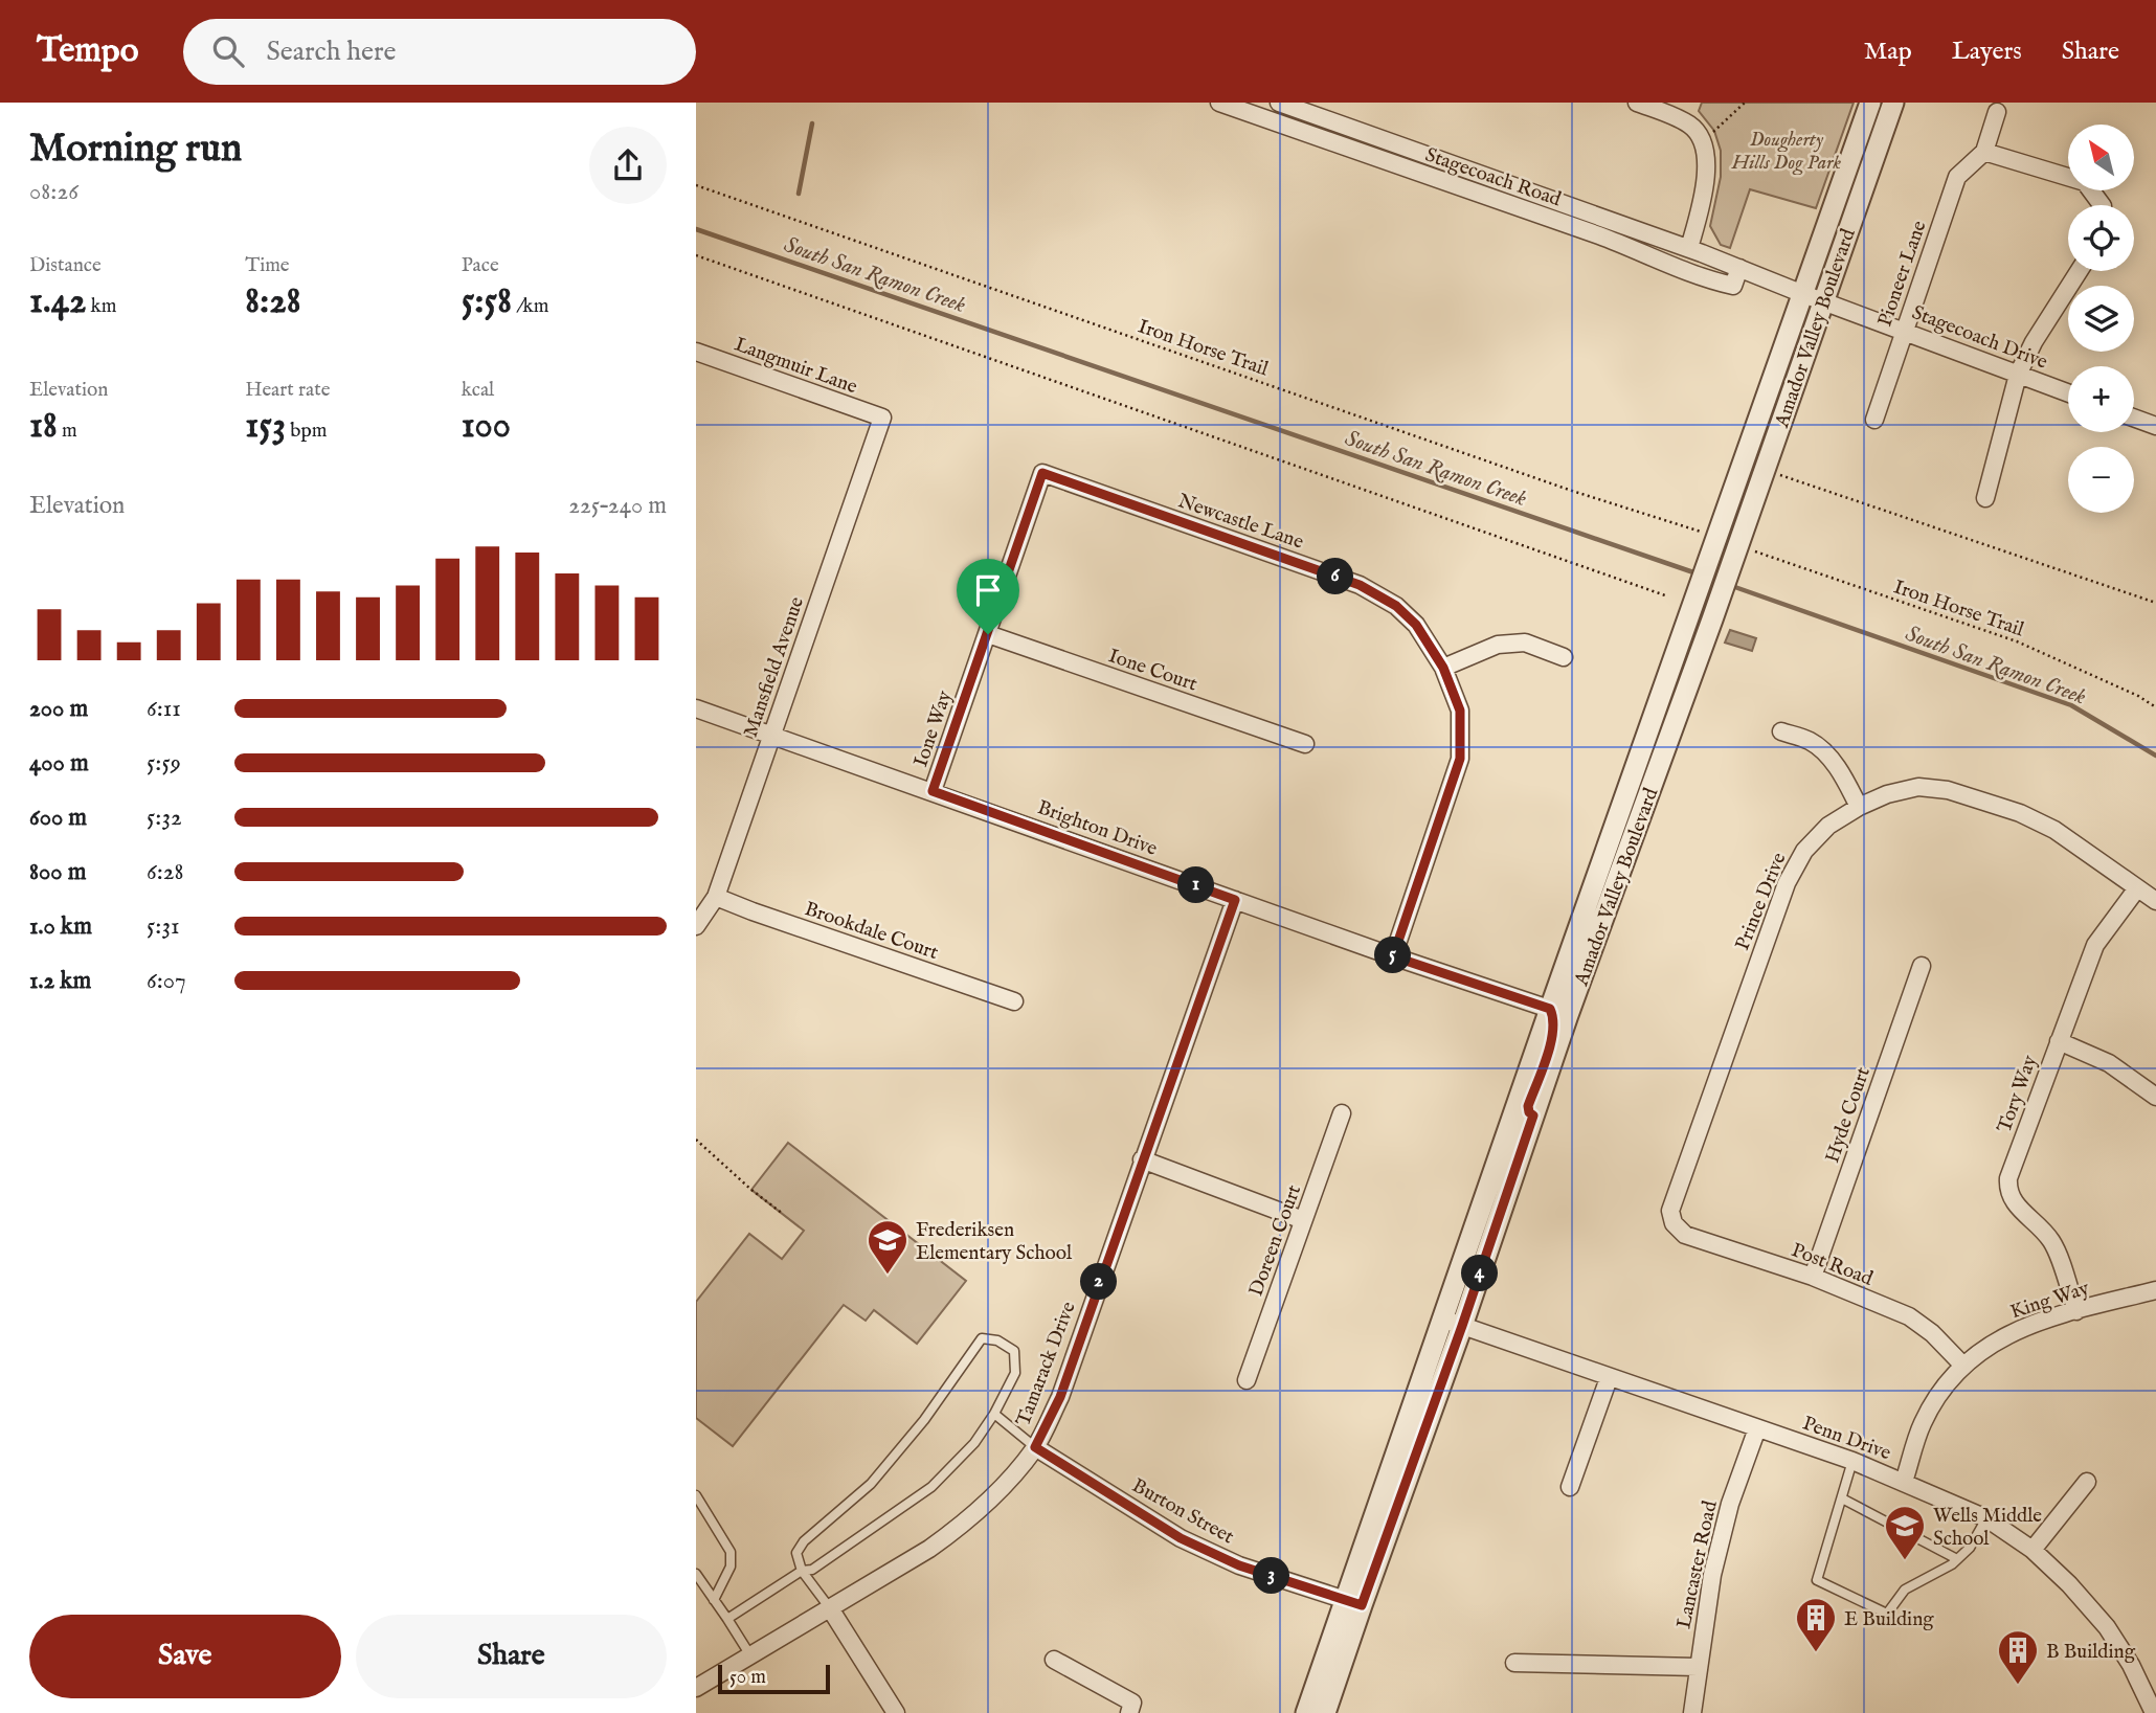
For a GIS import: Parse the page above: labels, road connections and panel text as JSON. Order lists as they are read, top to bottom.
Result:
{
  "streets": {
    "street": [
      "Stagecoach Road",
      "Pioneer Lane",
      "Amador Valley Boulevard",
      "Stagecoach Drive",
      "Langmuir Lane",
      "Newcastle Lane",
      "Mansfield Avenue",
      "Ione Court",
      "Ione Way",
      "Brighton Drive",
      "Prince Drive",
      "Brookdale Court",
      "Tory Way",
      "Hyde Court",
      "Doreen Court",
      "Post Road",
      "King Way",
      "Tamarack Drive",
      "Penn Drive",
      "Burton Street",
      "Lancaster Road"
    ],
    "path": ["Iron Horse Trail"]
  },
  "crossings": [
    ["Stagecoach Road", "Amador Valley Boulevard"],
    ["Stagecoach Road", "Stagecoach Drive"],
    ["Pioneer Lane", "Stagecoach Drive"],
    ["Amador Valley Boulevard", "Stagecoach Drive"],
    ["Amador Valley Boulevard", "Iron Horse Trail"],
    ["Amador Valley Boulevard", "Brighton Drive"],
    ["Amador Valley Boulevard", "Penn Drive"],
    ["Amador Valley Boulevard", "Burton Street"],
    ["Langmuir Lane", "Mansfield Avenue"],
    ["Newcastle Lane", "Ione Way"],
    ["Newcastle Lane", "Brighton Drive"],
    ["Mansfield Avenue", "Brighton Drive"],
    ["Mansfield Avenue", "Brookdale Court"],
    ["Ione Court", "Ione Way"],
    ["Ione Way", "Brighton Drive"],
    ["Brighton Drive", "Tamarack Drive"],
    ["Prince Drive", "Tory Way"],
    ["Prince Drive", "Post Road"],
    ["Tory Way", "King Way"],
    ["Hyde Court", "Post Road"],
    ["Post Road", "King Way"],
    ["King Way", "Penn Drive"],
    ["Tamarack Drive", "Burton Street"],
    ["Penn Drive", "Lancaster Road"]
  ],
  "water": ["South San Ramon Creek"],
  "parks": ["Dougherty Hills Dog Park"],
  "places": {
    "school or university": ["Frederiksen Elementary School", "Wells Middle School"],
    "building": ["E Building", "B Building"]
  },
  "scale_bar": "50 m",
  "north": "top left",
  "page": {
    "header": "Tempo",
    "search": "Search here",
    "nav": ["Map", "Layers", "Share"],
    "heading": ["Morning run", "08:26"],
    "map_buttons": ["+", "−"],
    "stats": [
      ["Distance", "1.42 km"],
      ["Time", "8:28"],
      ["Pace", "5:58 /km"],
      ["Elevation", "18 m"],
      ["Heart rate", "153 bpm"],
      ["kcal", "100"]
    ],
    "chart": ["Elevation", "225–240 m"],
    "pins": [
      "6",
      "1",
      "5",
      "4",
      "2",
      "3"
    ],
    "list": [
      {
        "name": "200 m",
        "note": "6:11"
      },
      {
        "name": "400 m",
        "note": "5:59"
      },
      {
        "name": "600 m",
        "note": "5:32"
      },
      {
        "name": "800 m",
        "note": "6:28"
      },
      {
        "name": "1.0 km",
        "note": "5:31"
      },
      {
        "name": "1.2 km",
        "note": "6:07"
      }
    ],
    "buttons": ["Save", "Share"],
    "scale": "50 m"
  }
}
